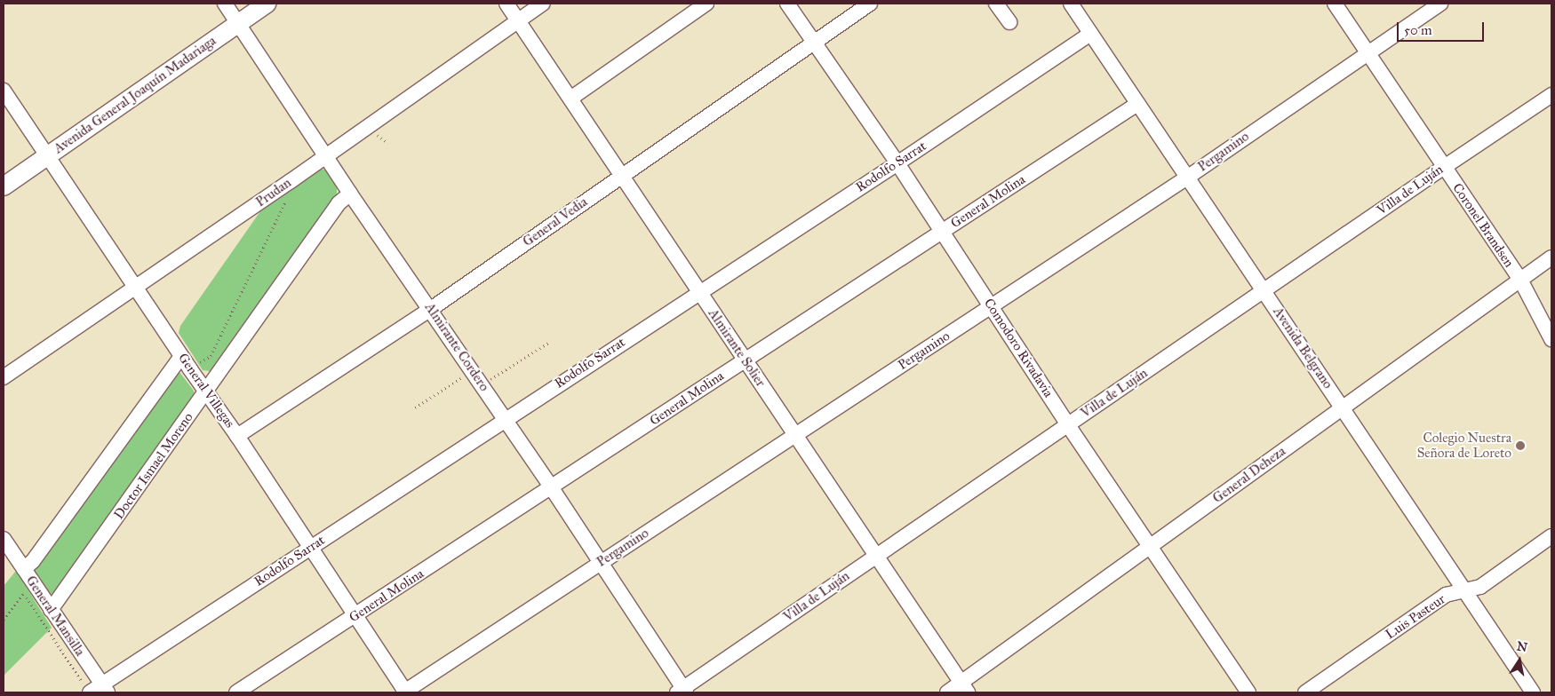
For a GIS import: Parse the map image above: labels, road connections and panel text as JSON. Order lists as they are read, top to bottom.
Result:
{
  "streets": {
    "main road": ["Avenida General Joaquín Madariaga"],
    "street": [
      "Pergamino",
      "Rodolfo Sarrat",
      "Villa de Luján",
      "Prudan",
      "General Molina",
      "General Vedia",
      "Coronel Brandsen",
      "Almirante Cordero",
      "Almirante Solier",
      "Comodoro Rivadavia",
      "Avenida Belgrano",
      "General Villegas",
      "Doctor Ismael Moreno",
      "General Deheza",
      "General Mansilla",
      "Luis Pasteur"
    ]
  },
  "crossings": [
    ["Avenida General Joaquín Madariaga", "Almirante Cordero"],
    ["Avenida General Joaquín Madariaga", "General Villegas"],
    ["Pergamino", "Coronel Brandsen"],
    ["Pergamino", "Almirante Cordero"],
    ["Pergamino", "Almirante Solier"],
    ["Pergamino", "Comodoro Rivadavia"],
    ["Pergamino", "Avenida Belgrano"],
    ["Pergamino", "General Villegas"],
    ["Rodolfo Sarrat", "Almirante Cordero"],
    ["Rodolfo Sarrat", "Almirante Solier"],
    ["Rodolfo Sarrat", "Comodoro Rivadavia"],
    ["Rodolfo Sarrat", "Avenida Belgrano"],
    ["Rodolfo Sarrat", "General Villegas"],
    ["Rodolfo Sarrat", "General Mansilla"],
    ["Villa de Luján", "Coronel Brandsen"],
    ["Villa de Luján", "Almirante Cordero"],
    ["Villa de Luján", "Almirante Solier"],
    ["Villa de Luján", "Comodoro Rivadavia"],
    ["Villa de Luján", "Avenida Belgrano"],
    ["Prudan", "Almirante Cordero"],
    ["Prudan", "Almirante Solier"],
    ["Prudan", "General Villegas"],
    ["General Molina", "Almirante Cordero"],
    ["General Molina", "Almirante Solier"],
    ["General Molina", "Comodoro Rivadavia"],
    ["General Molina", "Avenida Belgrano"],
    ["General Molina", "General Villegas"],
    ["General Vedia", "Almirante Cordero"],
    ["General Vedia", "Almirante Solier"],
    ["General Vedia", "Comodoro Rivadavia"],
    ["General Vedia", "General Villegas"],
    ["Coronel Brandsen", "General Deheza"],
    ["Almirante Cordero", "Doctor Ismael Moreno"],
    ["Almirante Solier", "General Deheza"],
    ["Comodoro Rivadavia", "General Deheza"],
    ["Avenida Belgrano", "General Deheza"],
    ["Avenida Belgrano", "Luis Pasteur"],
    ["General Villegas", "Doctor Ismael Moreno"],
    ["Doctor Ismael Moreno", "General Mansilla"]
  ],
  "places": ["Colegio Nuestra Señora de Loreto"],
  "scale_bar": "50 m",
  "north": "top"
}
